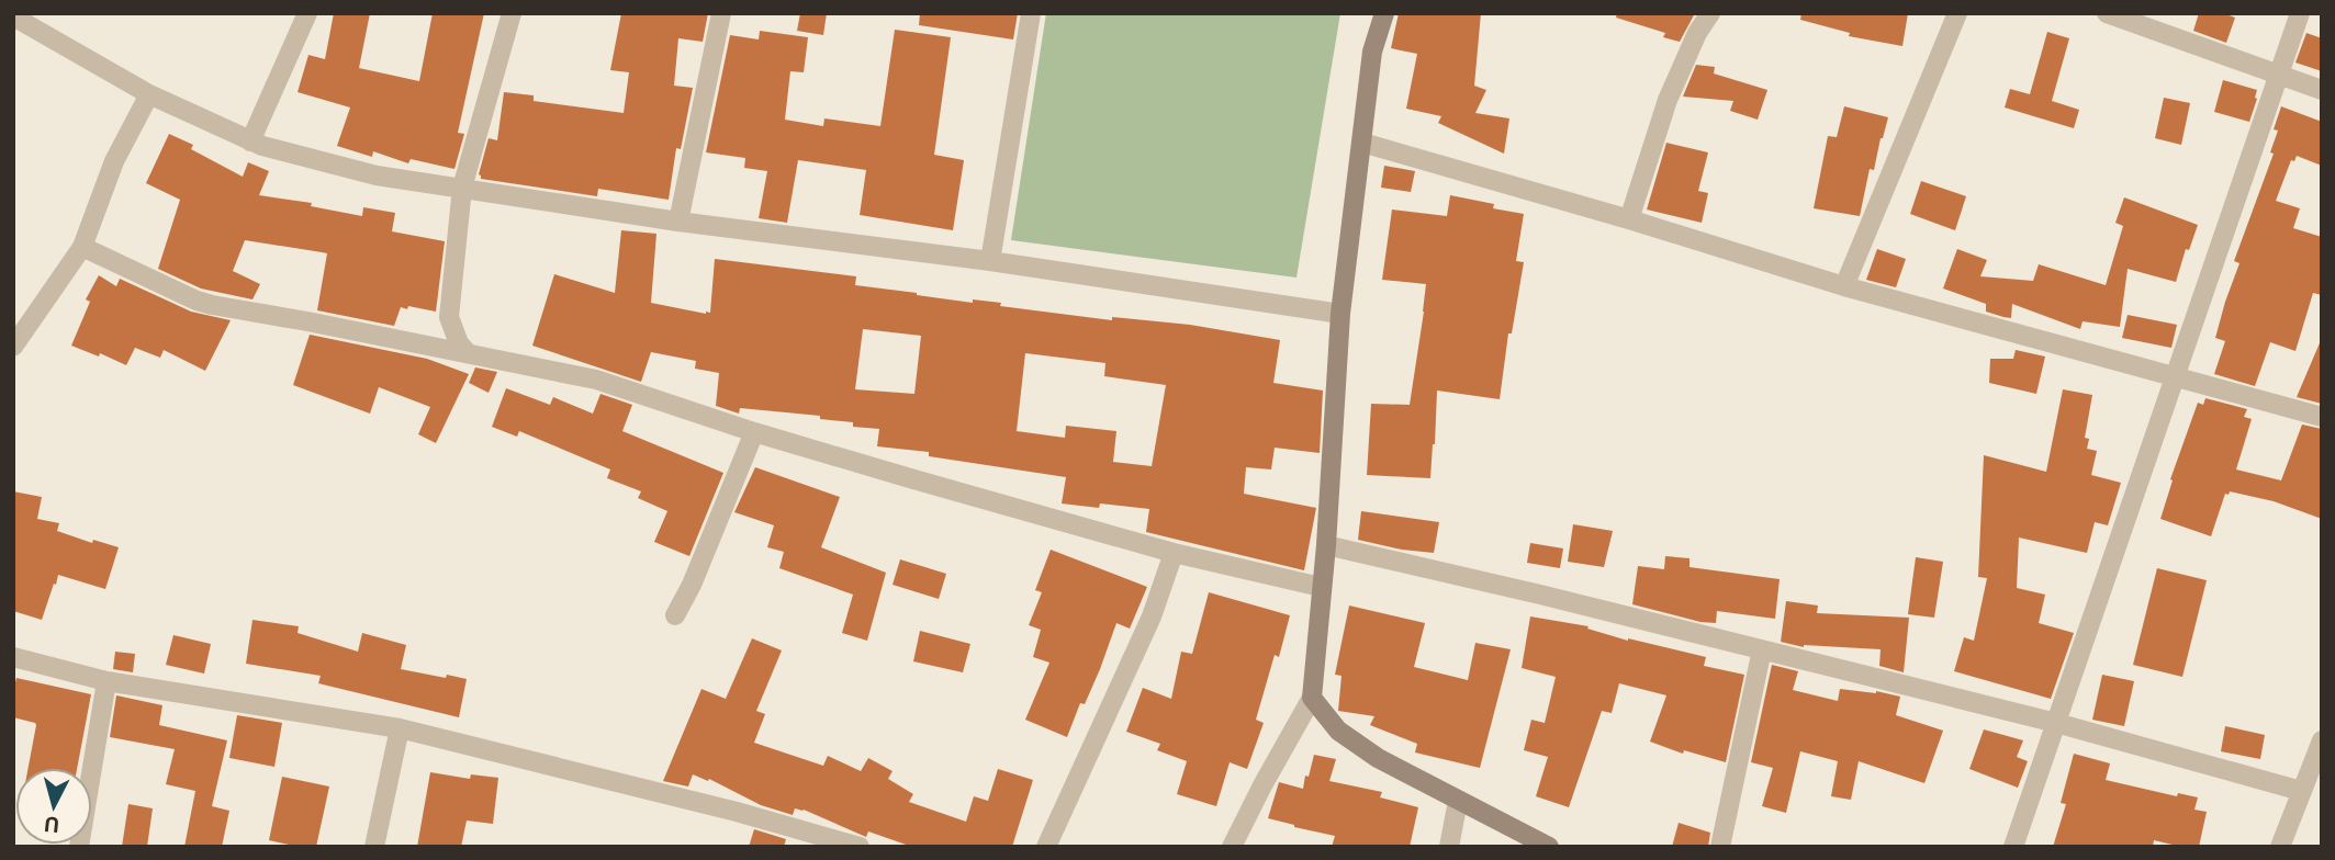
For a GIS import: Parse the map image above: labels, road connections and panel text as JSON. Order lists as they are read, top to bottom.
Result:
{
  "north": "bottom"
}
